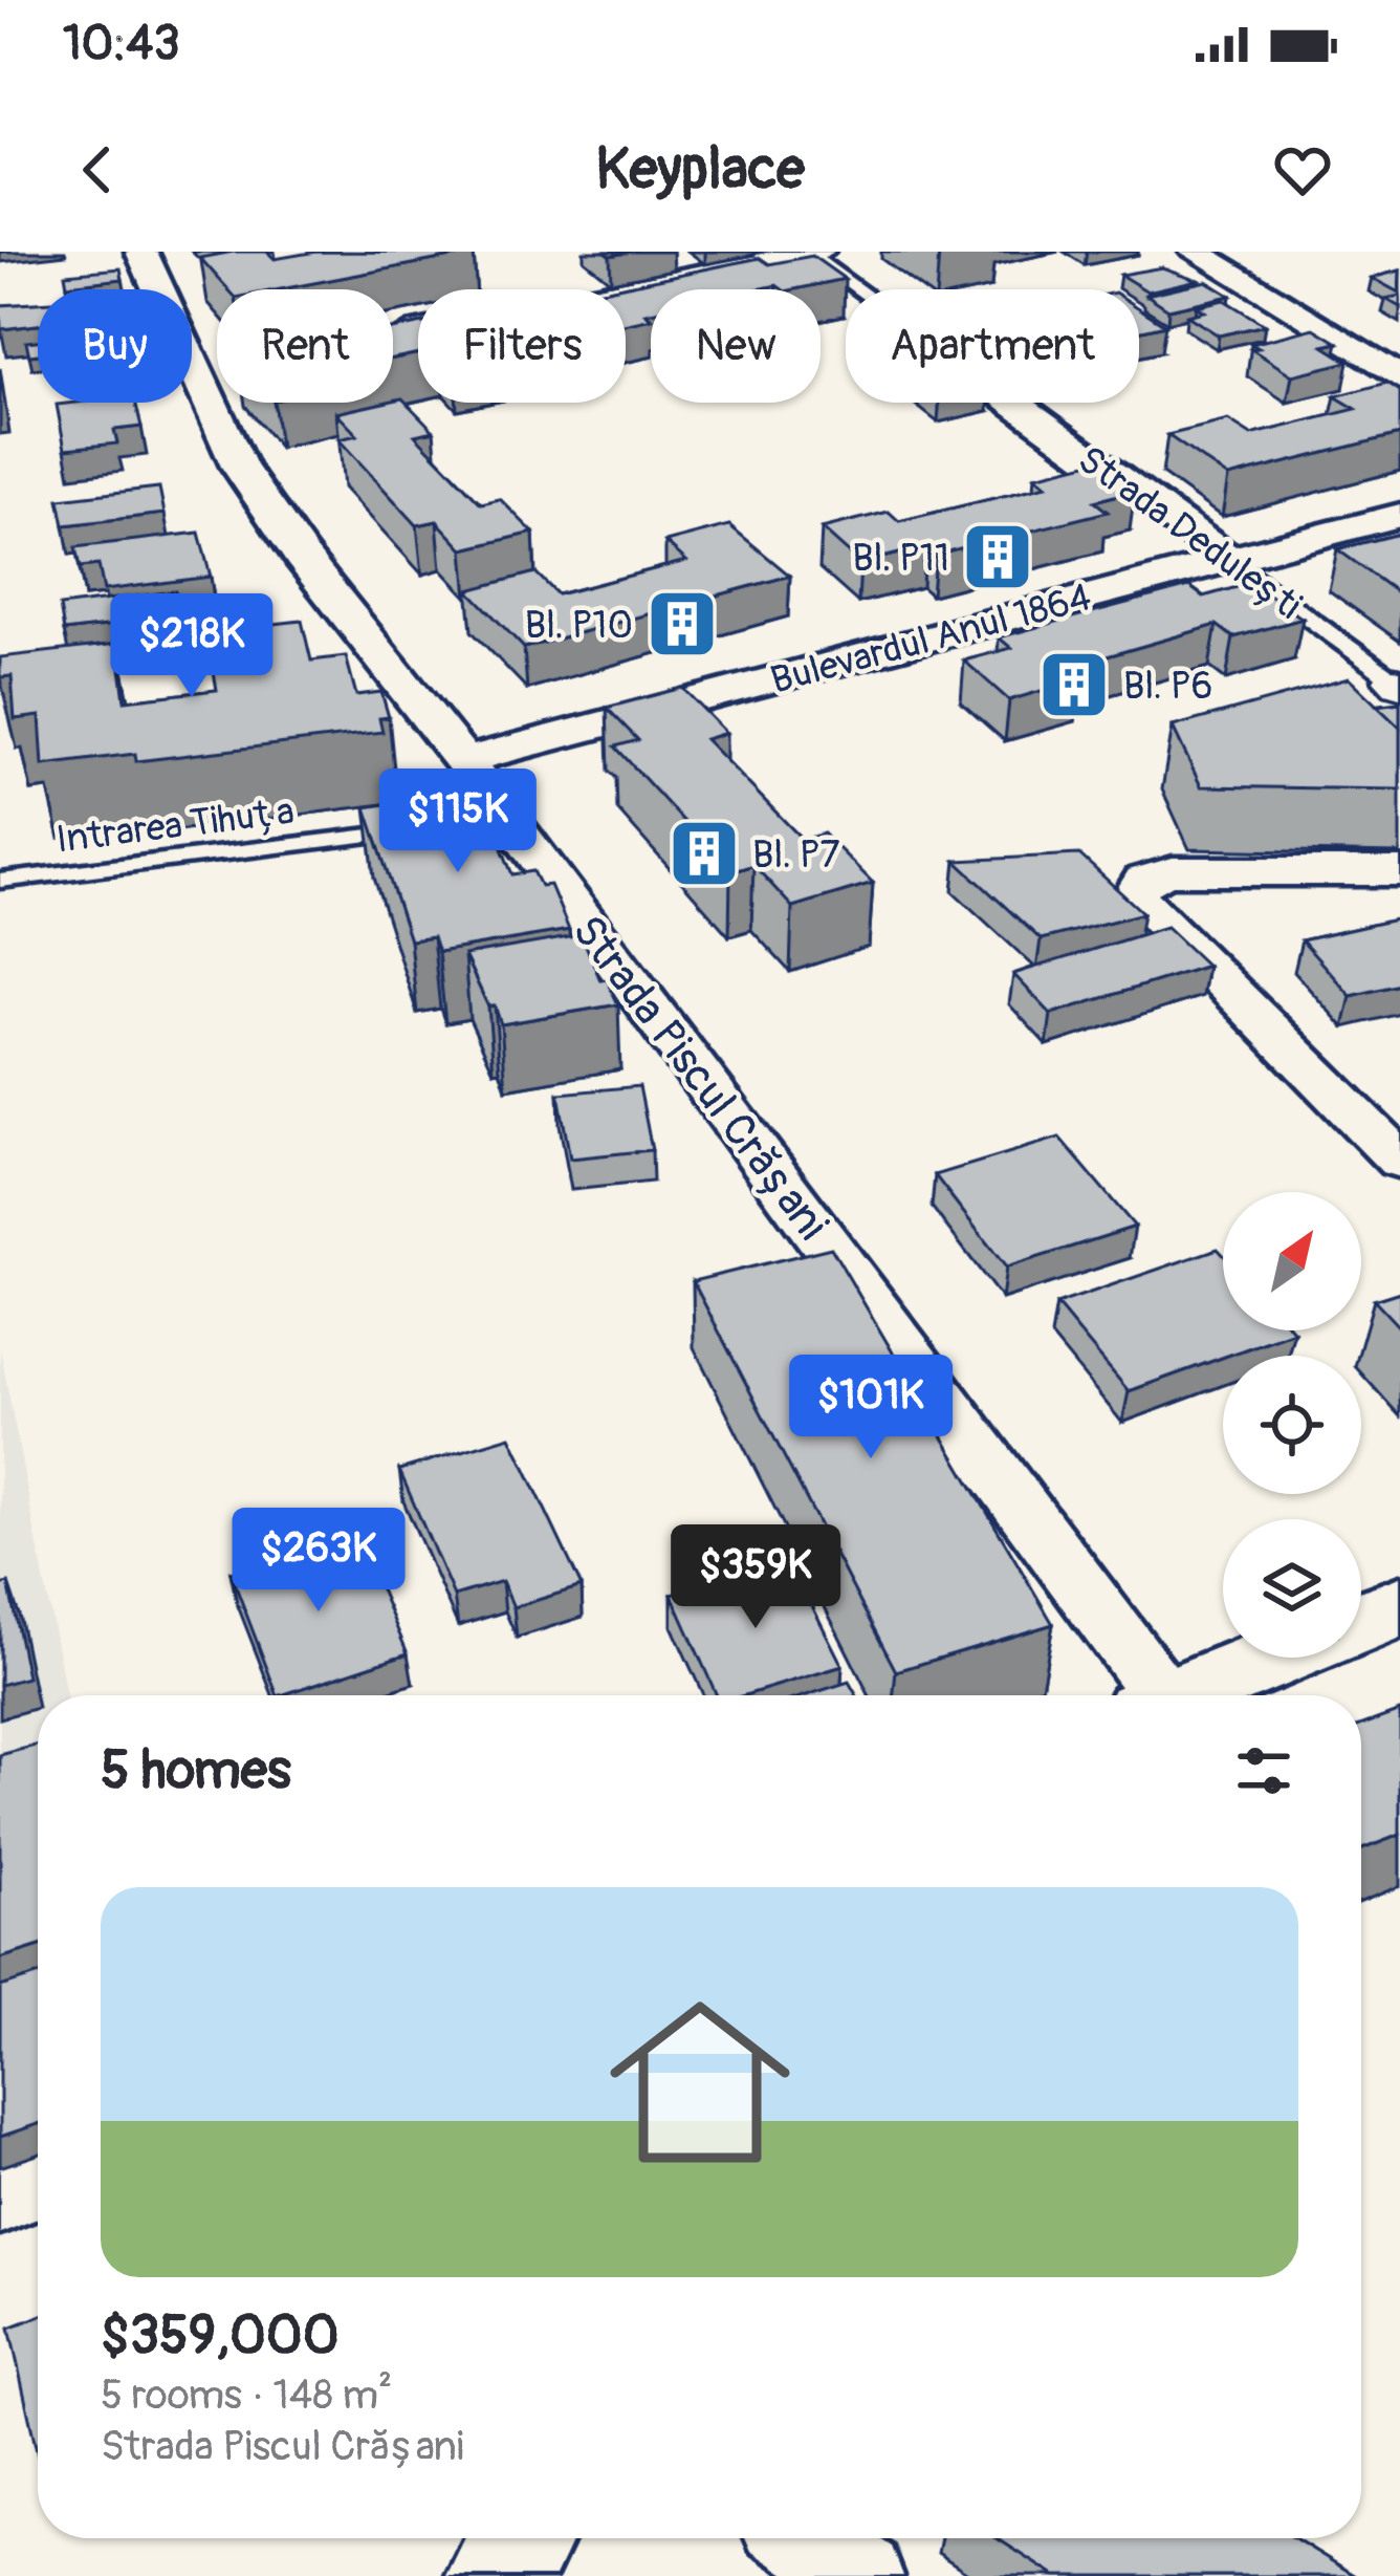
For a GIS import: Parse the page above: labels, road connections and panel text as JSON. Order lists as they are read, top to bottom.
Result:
{
  "streets": {
    "street": ["Strada Dedulești", "Bulevardul Anul 1864", "Strada Piscul Crășani"],
    "lane": ["Intrarea Tihuța"]
  },
  "crossings": [
    ["Strada Dedulești", "Bulevardul Anul 1864"],
    ["Bulevardul Anul 1864", "Strada Piscul Crășani"]
  ],
  "places": {
    "building": [
      "Bl. P11",
      "Bl. P10",
      "Bl. P6",
      "Bl. P7"
    ]
  },
  "north": "top right",
  "page": {
    "status": "10:43",
    "header": "Keyplace",
    "chip": [
      "Buy",
      "Rent",
      "Filters",
      "New",
      "Apartment"
    ],
    "price": [
      "$218K",
      "$115K",
      "$101K",
      "$263K",
      "$359K"
    ],
    "heading": "5 homes",
    "list": [
      {
        "name": "$359,000",
        "note": "5 rooms · 148 m² · Strada Piscul Crășani"
      }
    ]
  }
}
